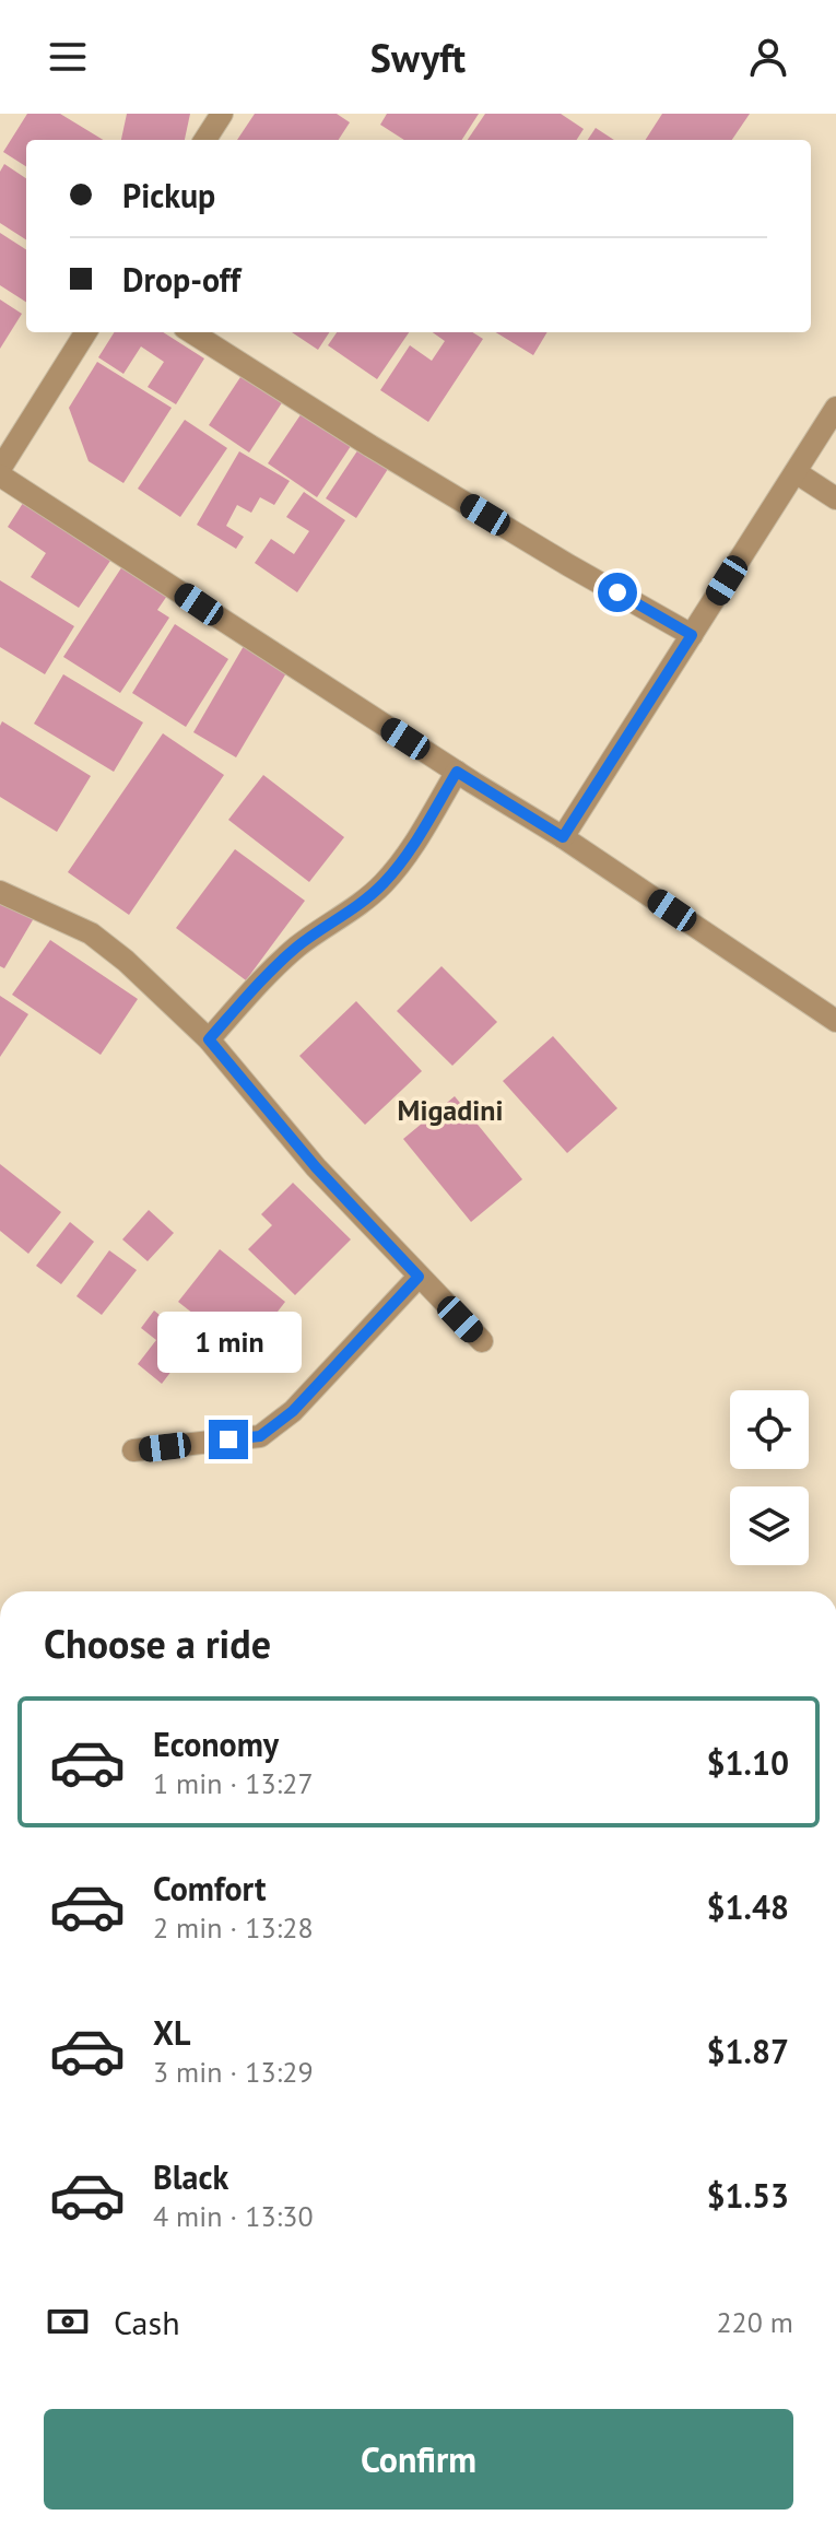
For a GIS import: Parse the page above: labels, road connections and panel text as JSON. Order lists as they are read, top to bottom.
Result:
{
  "districts": ["Migadini"],
  "page": {
    "header": "Swyft",
    "banner": ["Pickup", "Drop-off"],
    "bubble": "1 min",
    "heading": "Choose a ride",
    "list": [
      {
        "name": "Economy",
        "note": "1 min · 13:27",
        "value": "$1.10"
      },
      {
        "name": "Comfort",
        "note": "2 min · 13:28",
        "value": "$1.48"
      },
      {
        "name": "XL",
        "note": "3 min · 13:29",
        "value": "$1.87"
      },
      {
        "name": "Black",
        "note": "4 min · 13:30",
        "value": "$1.53"
      }
    ],
    "pay": ["Cash", "220 m"],
    "buttons": "Confirm"
  }
}
